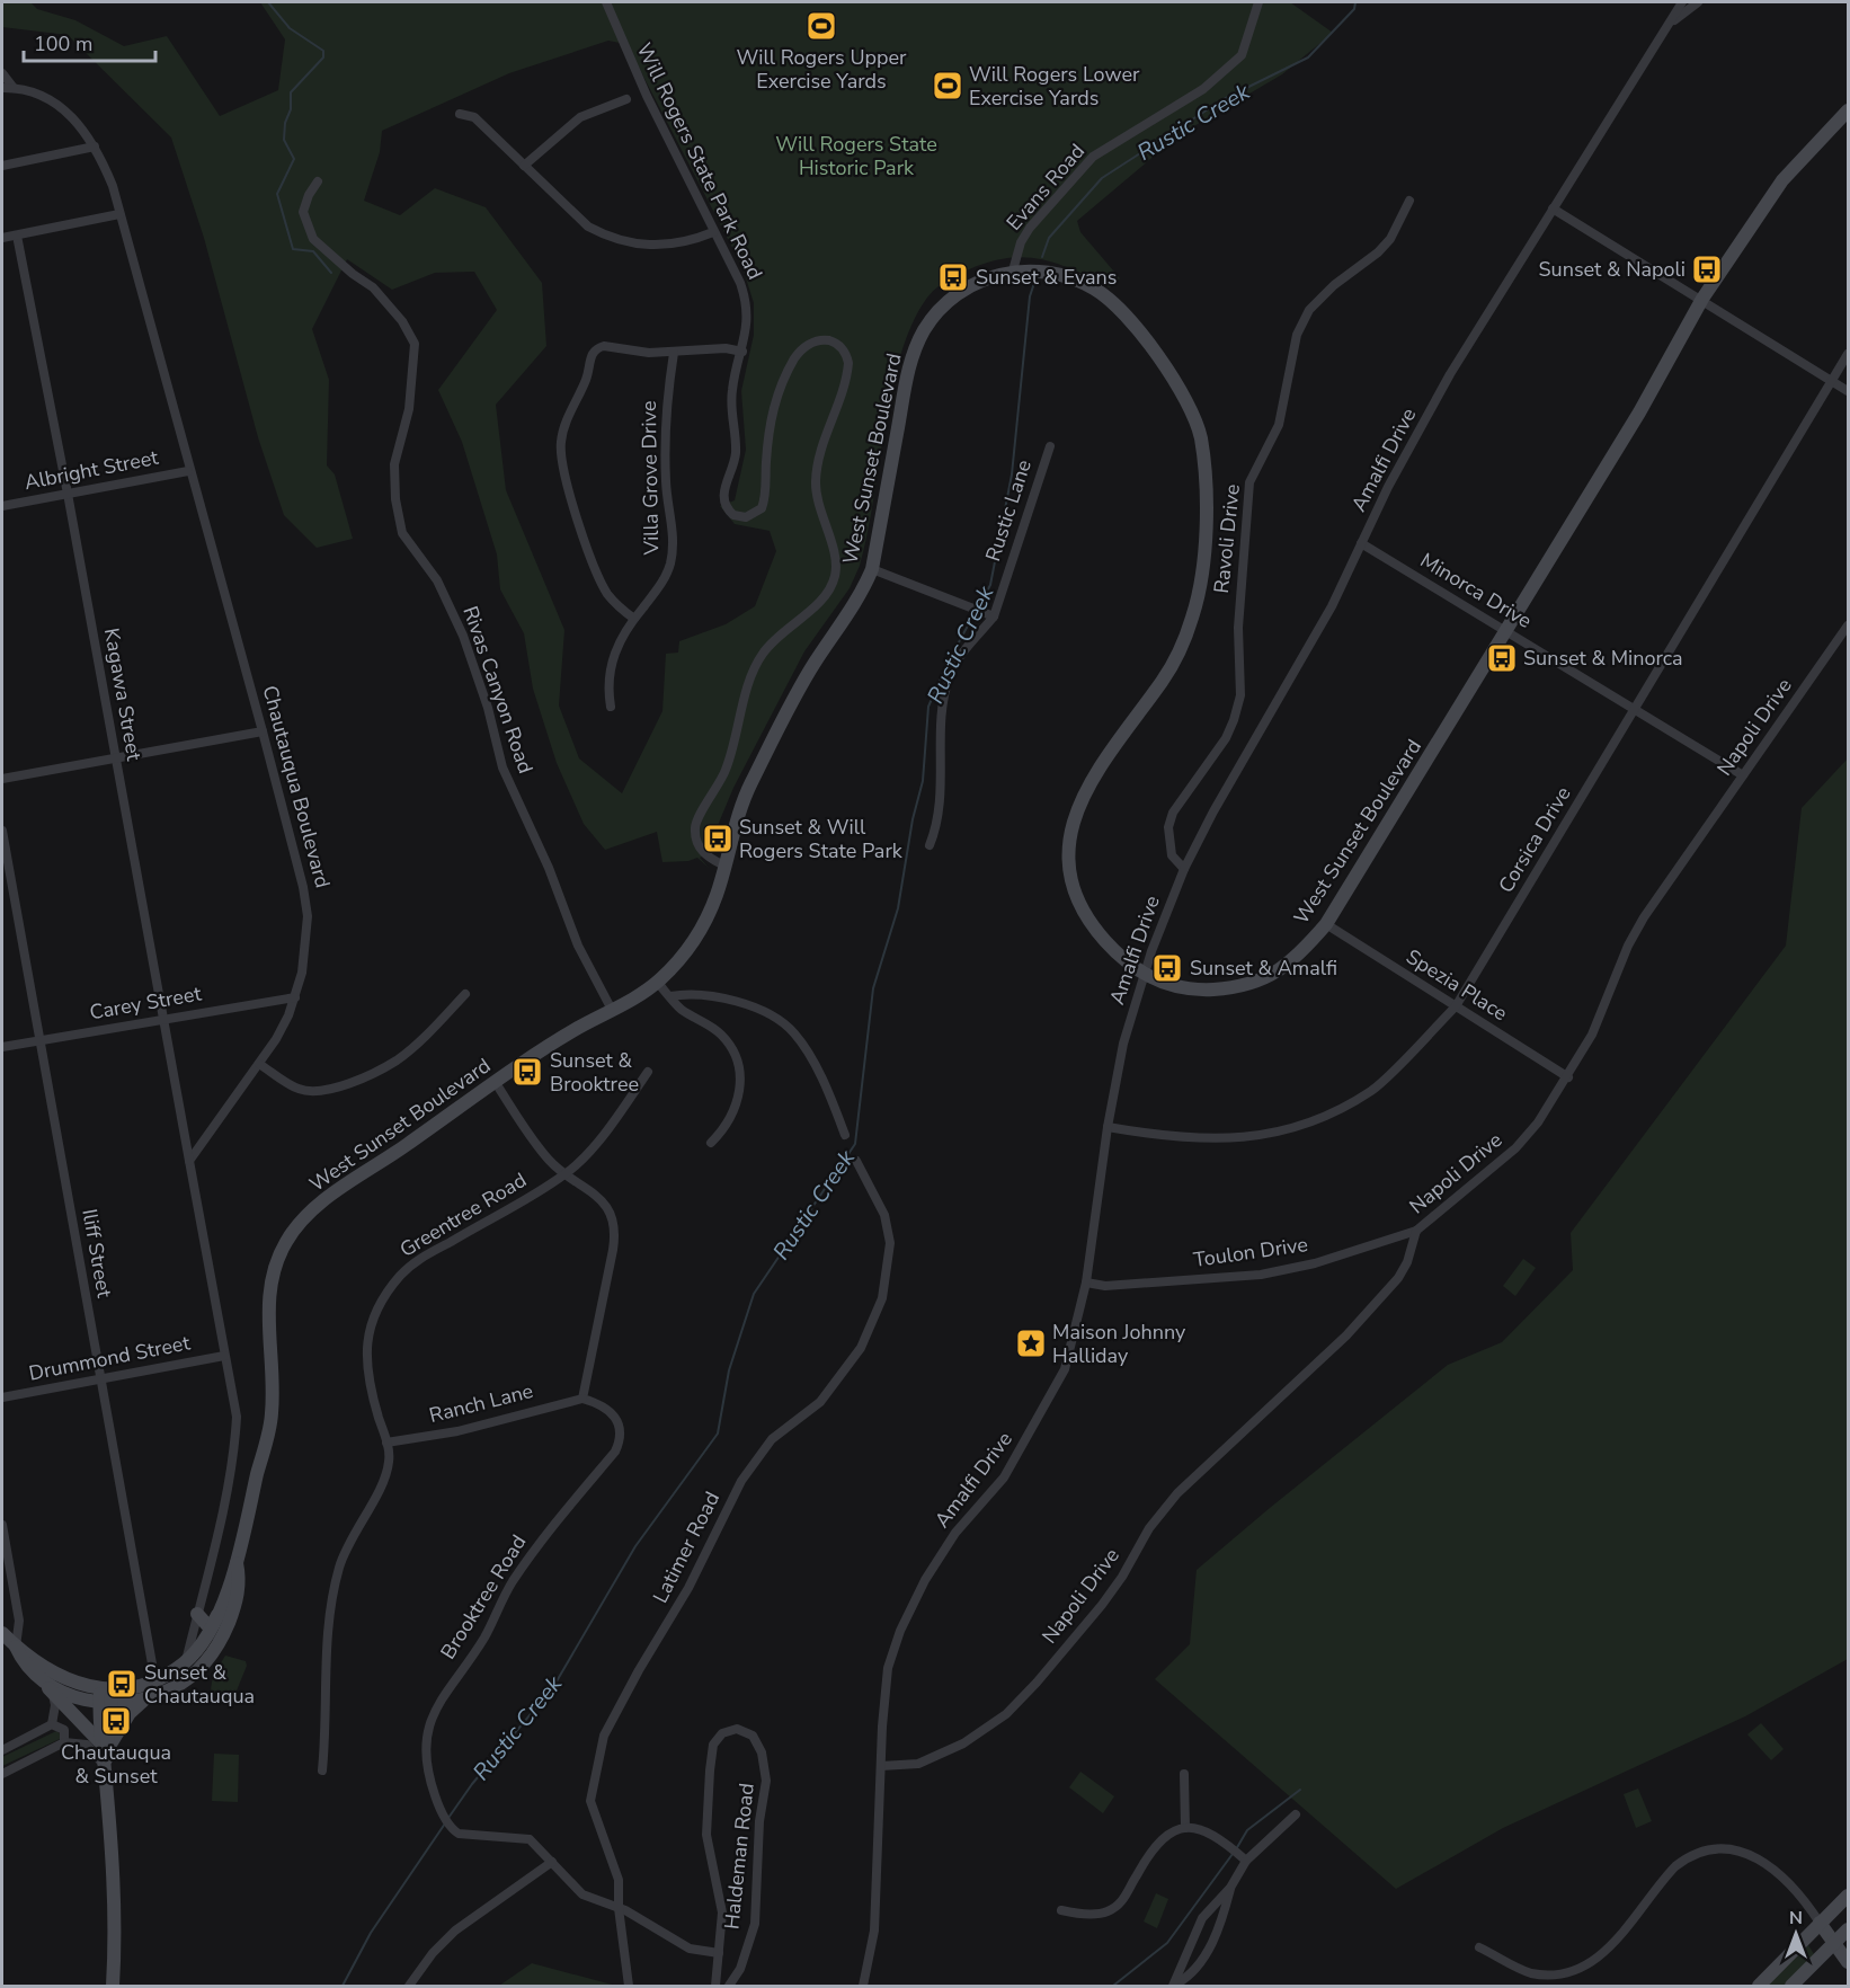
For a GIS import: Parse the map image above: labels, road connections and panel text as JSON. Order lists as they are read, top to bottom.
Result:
{
  "streets": {
    "main road": ["West Sunset Boulevard"],
    "street": [
      "Will Rogers State Park Road",
      "Evans Road",
      "Amalfi Drive",
      "Albright Street",
      "Villa Grove Drive",
      "Rustic Lane",
      "Ravoli Drive",
      "Minorca Drive",
      "Rivas Canyon Road",
      "Kagawa Street",
      "Napoli Drive",
      "Chautauqua Boulevard",
      "Corsica Drive",
      "Spezia Place",
      "Carey Street",
      "Greentree Road",
      "Toulon Drive",
      "Iliff Street",
      "Drummond Street",
      "Ranch Lane",
      "Latimer Road",
      "Brooktree Road",
      "Haldeman Road"
    ]
  },
  "crossings": [
    ["Will Rogers State Park Road", "West Sunset Boulevard"],
    ["Evans Road", "West Sunset Boulevard"],
    ["West Sunset Boulevard", "Amalfi Drive"],
    ["West Sunset Boulevard", "Minorca Drive"],
    ["West Sunset Boulevard", "Rivas Canyon Road"],
    ["West Sunset Boulevard", "Spezia Place"],
    ["West Sunset Boulevard", "Iliff Street"],
    ["Amalfi Drive", "Ravoli Drive"],
    ["Amalfi Drive", "Minorca Drive"],
    ["Amalfi Drive", "Napoli Drive"],
    ["Amalfi Drive", "Corsica Drive"],
    ["Amalfi Drive", "Toulon Drive"],
    ["Albright Street", "Kagawa Street"],
    ["Albright Street", "Chautauqua Boulevard"],
    ["Minorca Drive", "Napoli Drive"],
    ["Minorca Drive", "Corsica Drive"],
    ["Kagawa Street", "Chautauqua Boulevard"],
    ["Kagawa Street", "Carey Street"],
    ["Napoli Drive", "Spezia Place"],
    ["Napoli Drive", "Toulon Drive"],
    ["Chautauqua Boulevard", "Carey Street"],
    ["Corsica Drive", "Spezia Place"],
    ["Carey Street", "Iliff Street"],
    ["Greentree Road", "Ranch Lane"],
    ["Iliff Street", "Drummond Street"],
    ["Ranch Lane", "Brooktree Road"],
    ["Latimer Road", "Brooktree Road"],
    ["Brooktree Road", "Haldeman Road"]
  ],
  "water": ["Rustic Creek"],
  "parks": ["Will Rogers State Historic Park"],
  "places": {
    "sports": ["Will Rogers Upper Exercise Yards", "Will Rogers Lower Exercise Yards"],
    "bus stop": [
      "Sunset & Napoli",
      "Sunset & Evans",
      "Sunset & Minorca",
      "Sunset & Will Rogers State Park",
      "Sunset & Amalfi",
      "Sunset & Brooktree",
      "Sunset & Chautauqua",
      "Chautauqua & Sunset"
    ],
    "place": ["Maison Johnny Halliday"]
  },
  "scale_bar": "100 m",
  "north": "top"
}
